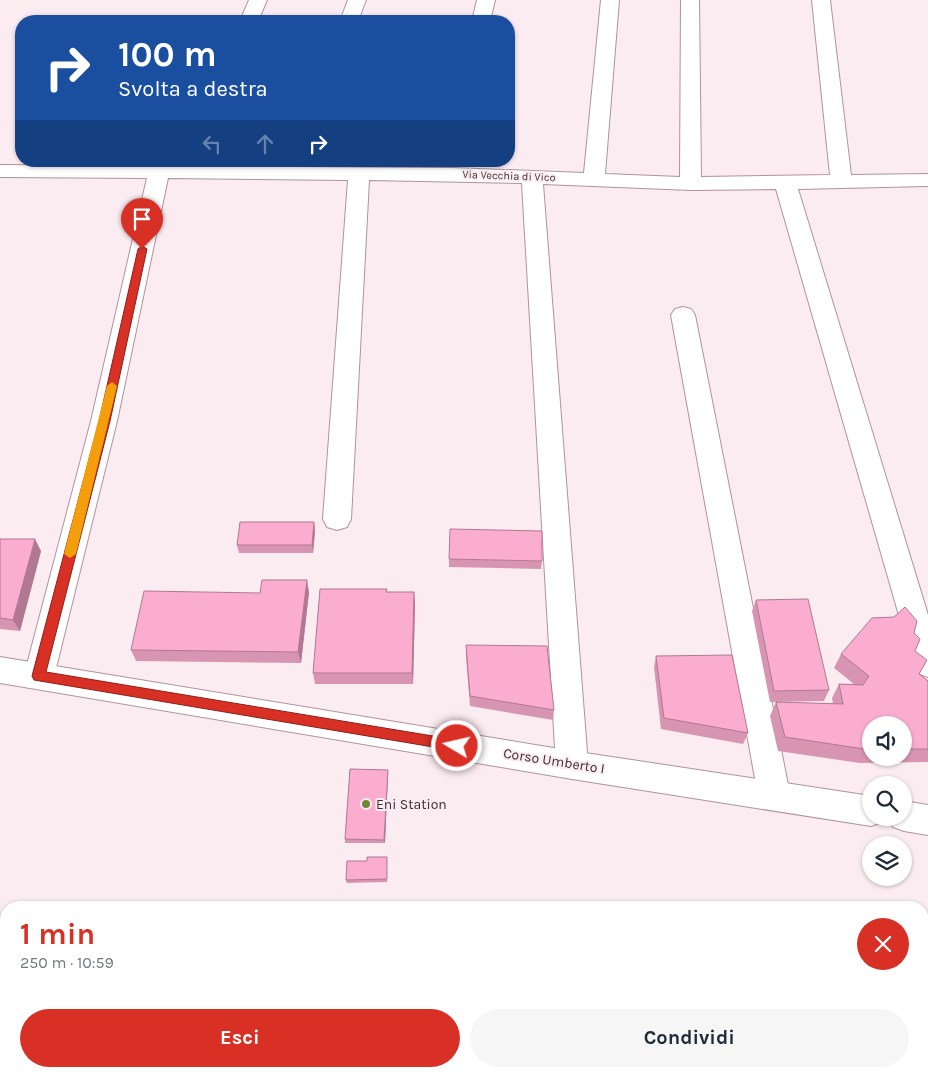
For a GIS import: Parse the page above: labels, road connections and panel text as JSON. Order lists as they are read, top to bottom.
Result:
{
  "streets": {
    "street": ["Via Vecchia di Vico", "Corso Umberto I"]
  },
  "places": ["Eni Station"],
  "page": {
    "turn": ["100 m", "Svolta a destra"],
    "heading": ["1 min", "250 m · 10:59"],
    "buttons": ["Esci", "Condividi"]
  }
}
